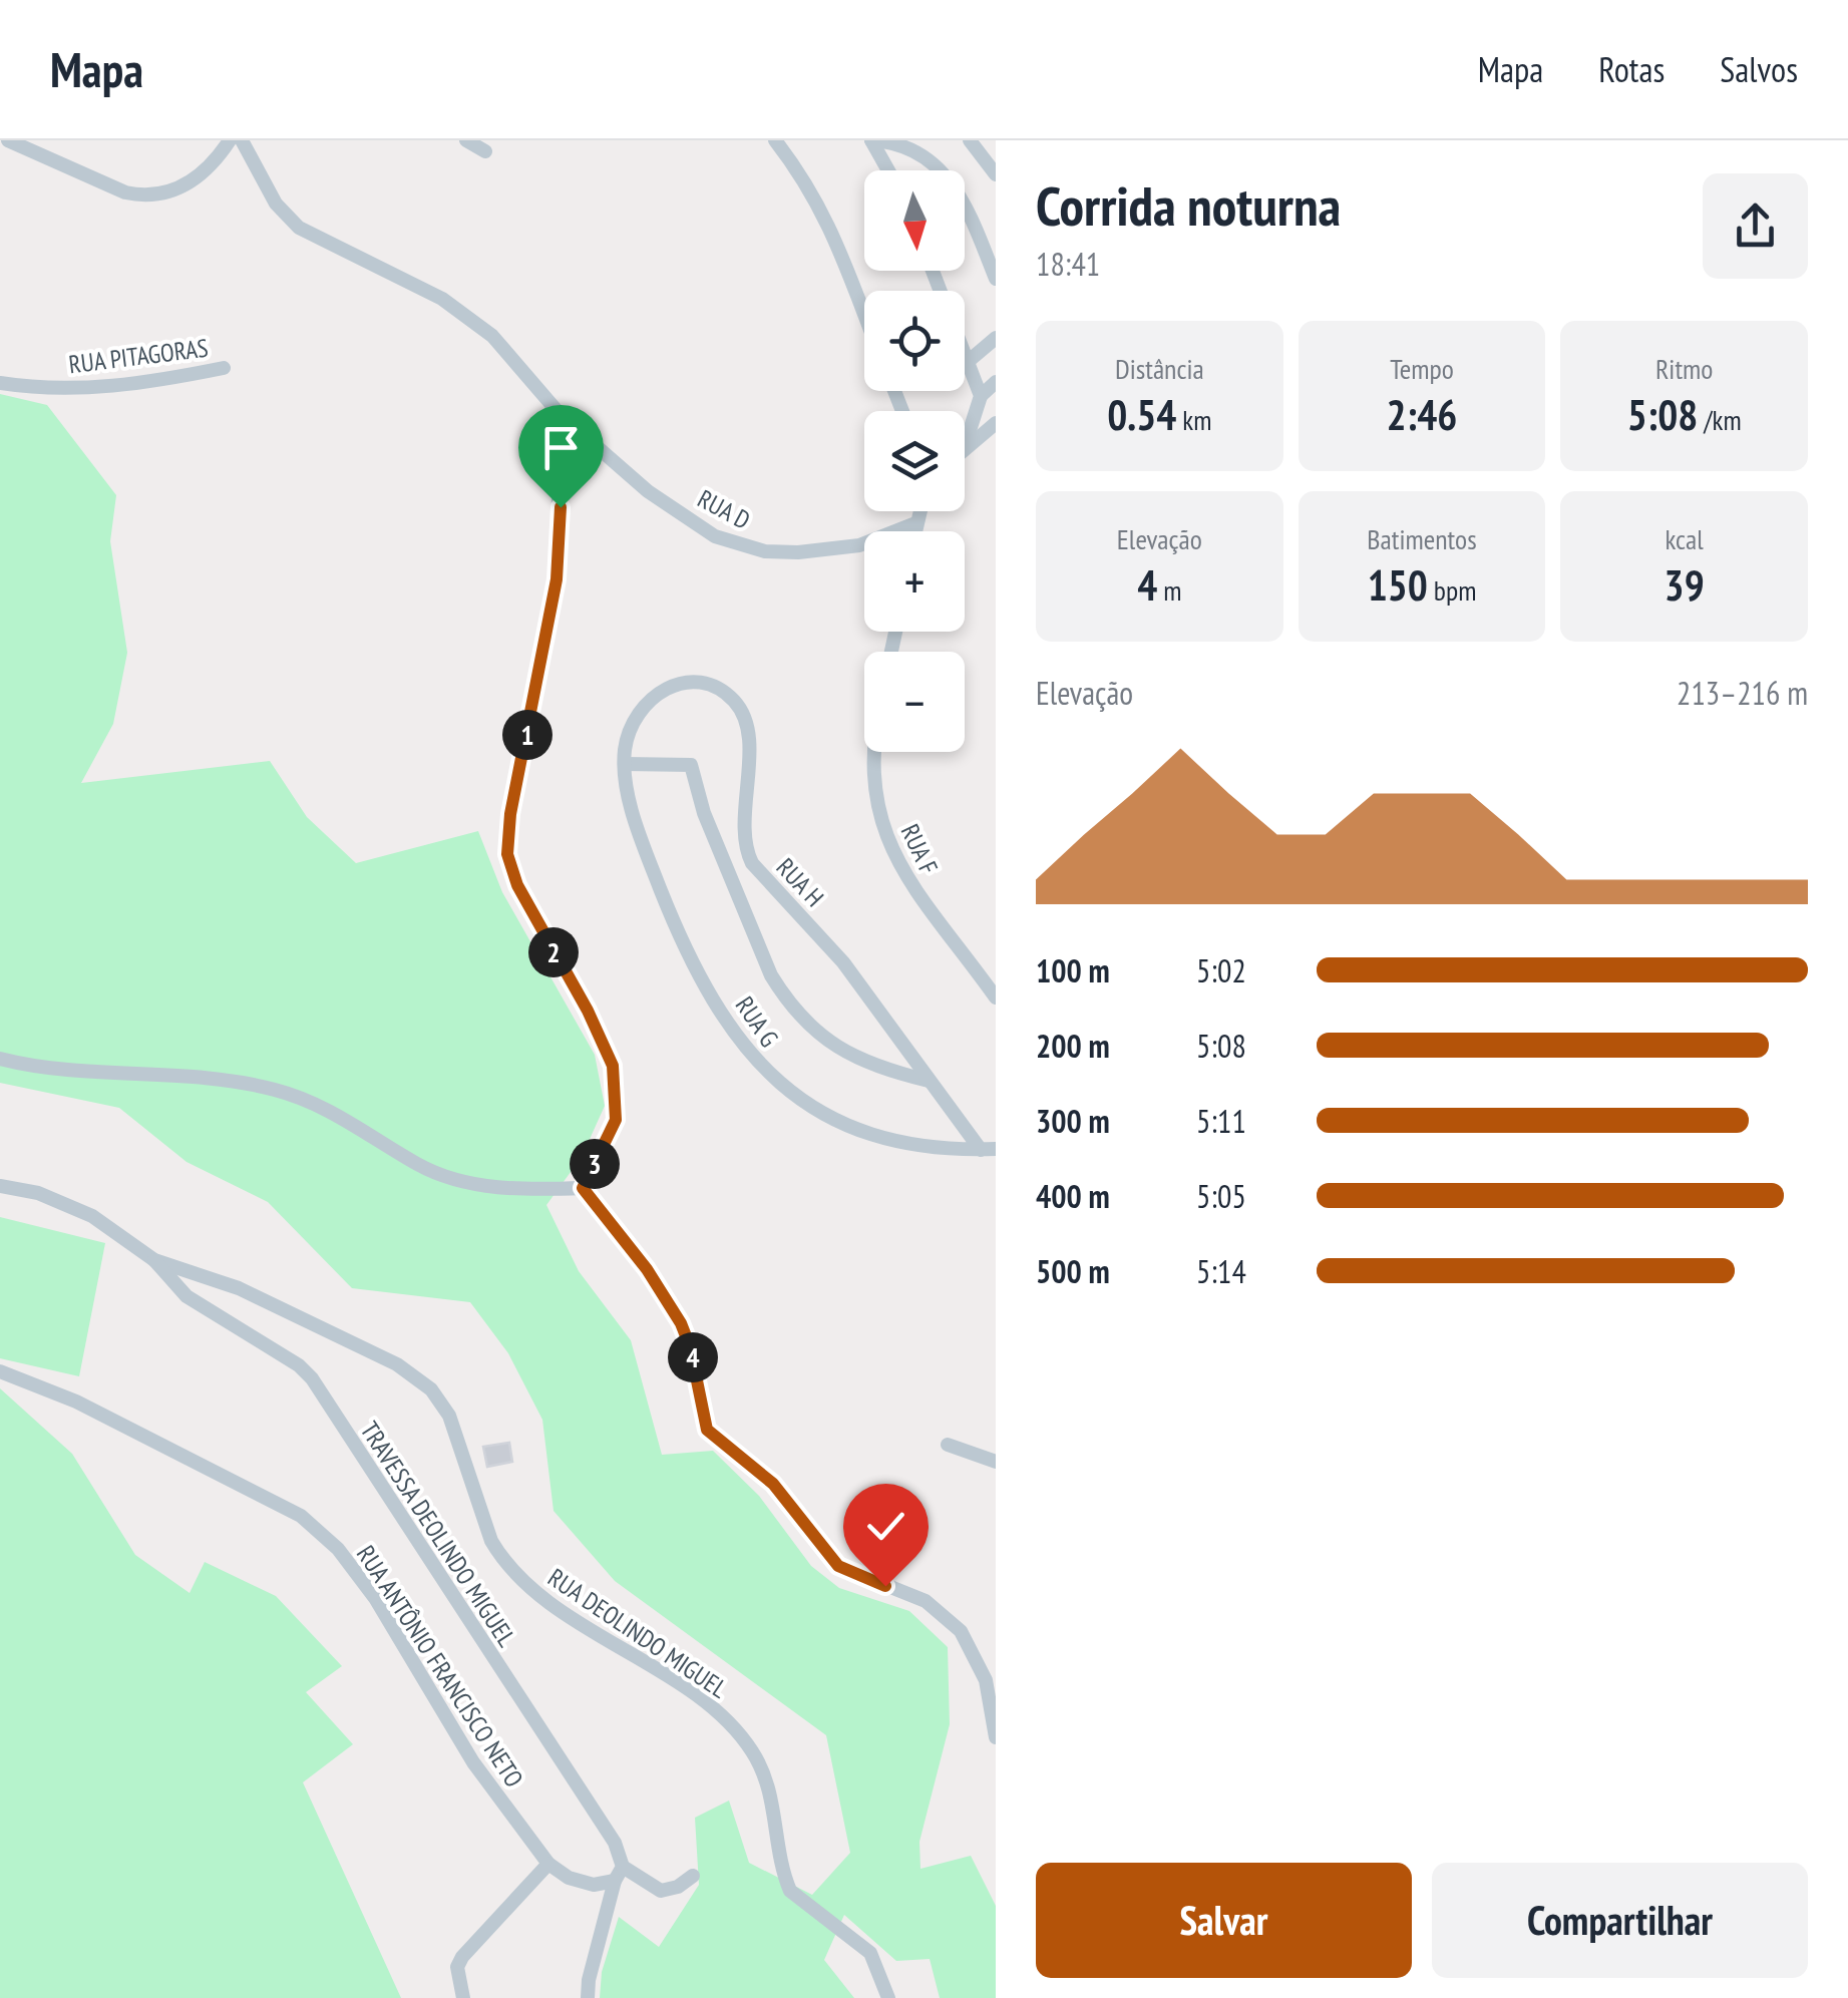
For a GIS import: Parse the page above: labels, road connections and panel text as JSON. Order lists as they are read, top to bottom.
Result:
{
  "streets": {
    "street": [
      "RUA PITAGORAS",
      "RUA D",
      "RUA F",
      "RUA H",
      "RUA G",
      "TRAVESSA DEOLINDO MIGUEL",
      "RUA DEOLINDO MIGUEL",
      "RUA ANTÔNIO FRANCISCO NETO"
    ]
  },
  "crossings": [
    ["RUA H", "RUA G"],
    ["TRAVESSA DEOLINDO MIGUEL", "RUA DEOLINDO MIGUEL"],
    ["TRAVESSA DEOLINDO MIGUEL", "RUA ANTÔNIO FRANCISCO NETO"]
  ],
  "north": "bottom",
  "page": {
    "header": "Mapa",
    "nav": ["Mapa", "Rotas", "Salvos"],
    "heading": ["Corrida noturna", "18:41"],
    "map_buttons": ["+", "−"],
    "stats": [
      ["Distância", "0.54 km"],
      ["Tempo", "2:46"],
      ["Ritmo", "5:08 /km"],
      ["Elevação", "4 m"],
      ["Batimentos", "150 bpm"],
      ["kcal", "39"]
    ],
    "chart": ["Elevação", "213–216 m"],
    "pins": [
      "1",
      "2",
      "3",
      "4"
    ],
    "list": [
      {
        "name": "100 m",
        "note": "5:02"
      },
      {
        "name": "200 m",
        "note": "5:08"
      },
      {
        "name": "300 m",
        "note": "5:11"
      },
      {
        "name": "400 m",
        "note": "5:05"
      },
      {
        "name": "500 m",
        "note": "5:14"
      }
    ],
    "buttons": ["Salvar", "Compartilhar"]
  }
}
